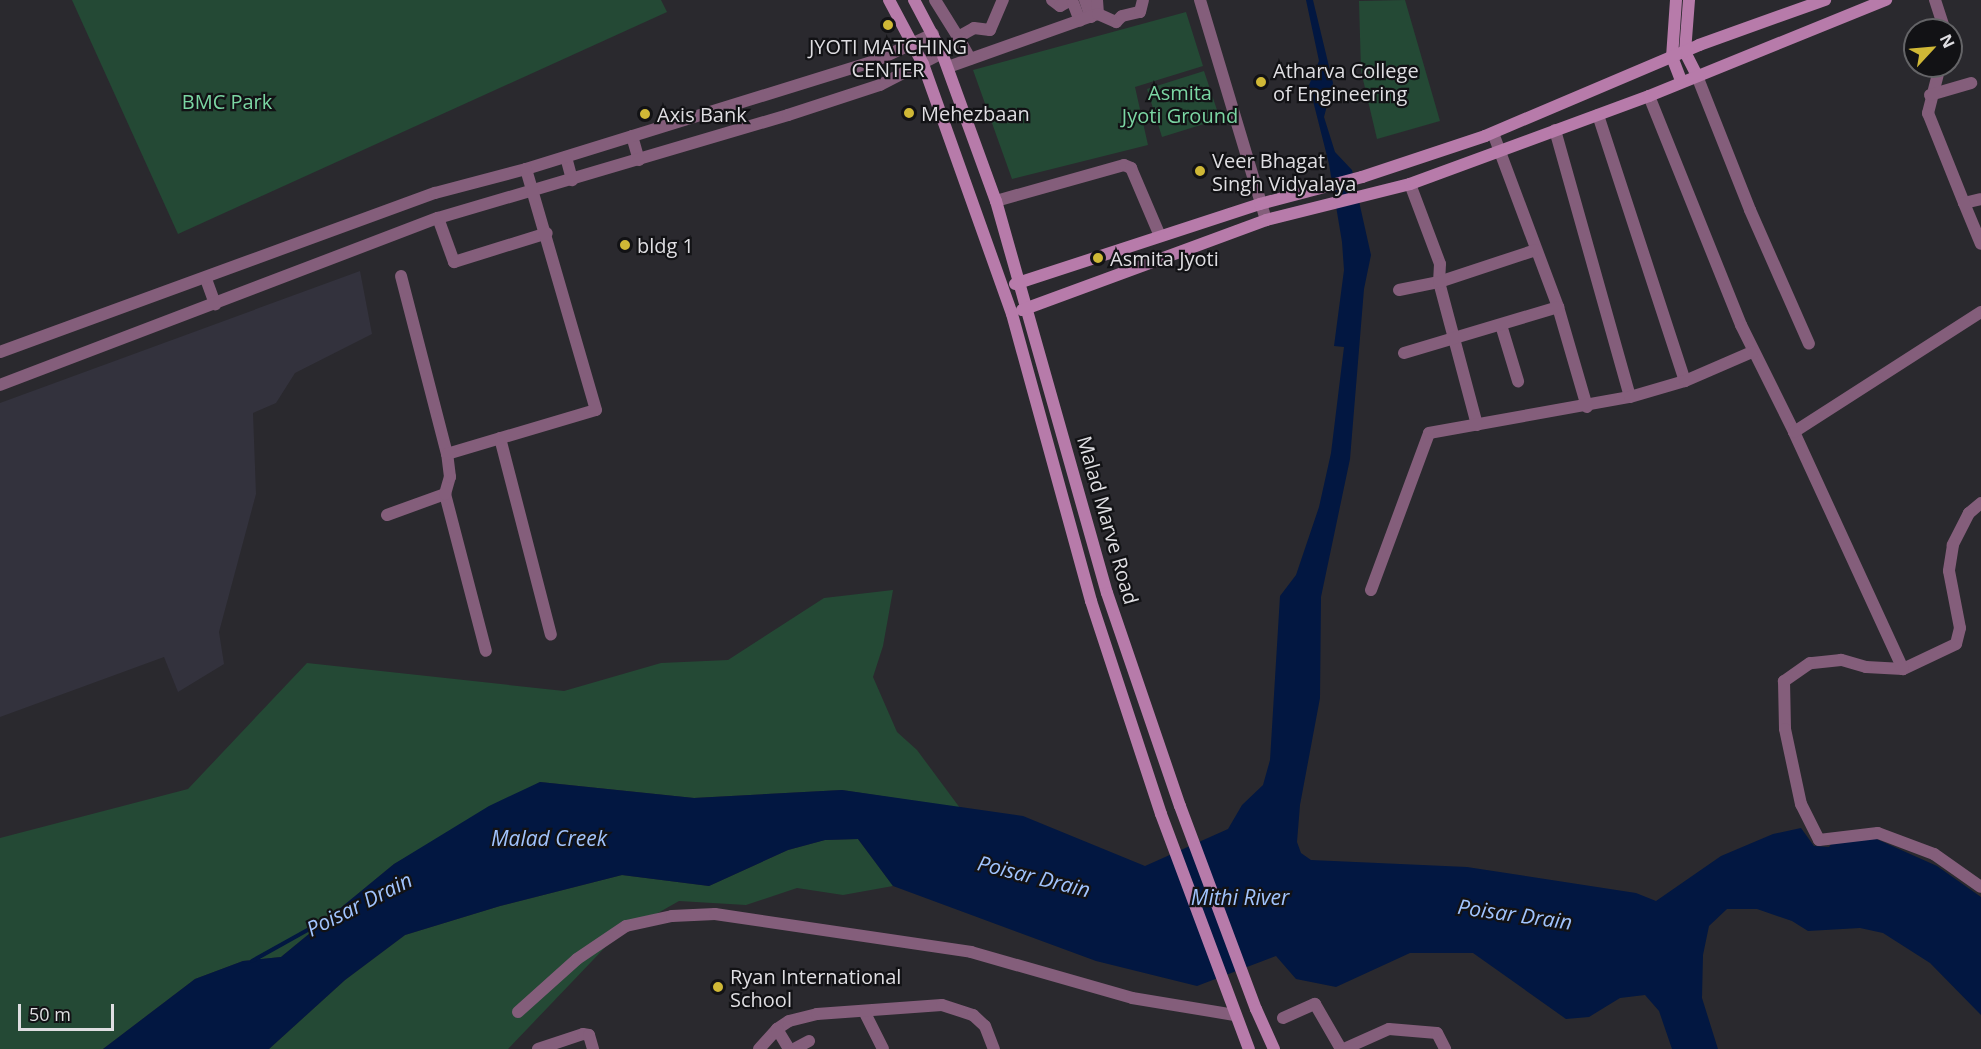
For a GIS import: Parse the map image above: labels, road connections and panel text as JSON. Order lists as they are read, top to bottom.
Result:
{
  "streets": {
    "main road": ["Malad Marve Road"]
  },
  "water": ["Malad Creek", "Poisar Drain", "Mithi River"],
  "parks": ["Asmita Jyoti Ground", "BMC Park"],
  "places": [
    "JYOTI MATCHING CENTER",
    "Atharva College of Engineering",
    "Mehezbaan",
    "Axis Bank",
    "Veer Bhagat Singh Vidyalaya",
    "bldg 1",
    "Asmita Jyoti",
    "Ryan International School"
  ],
  "scale_bar": "50 m",
  "north": "top right"
}
